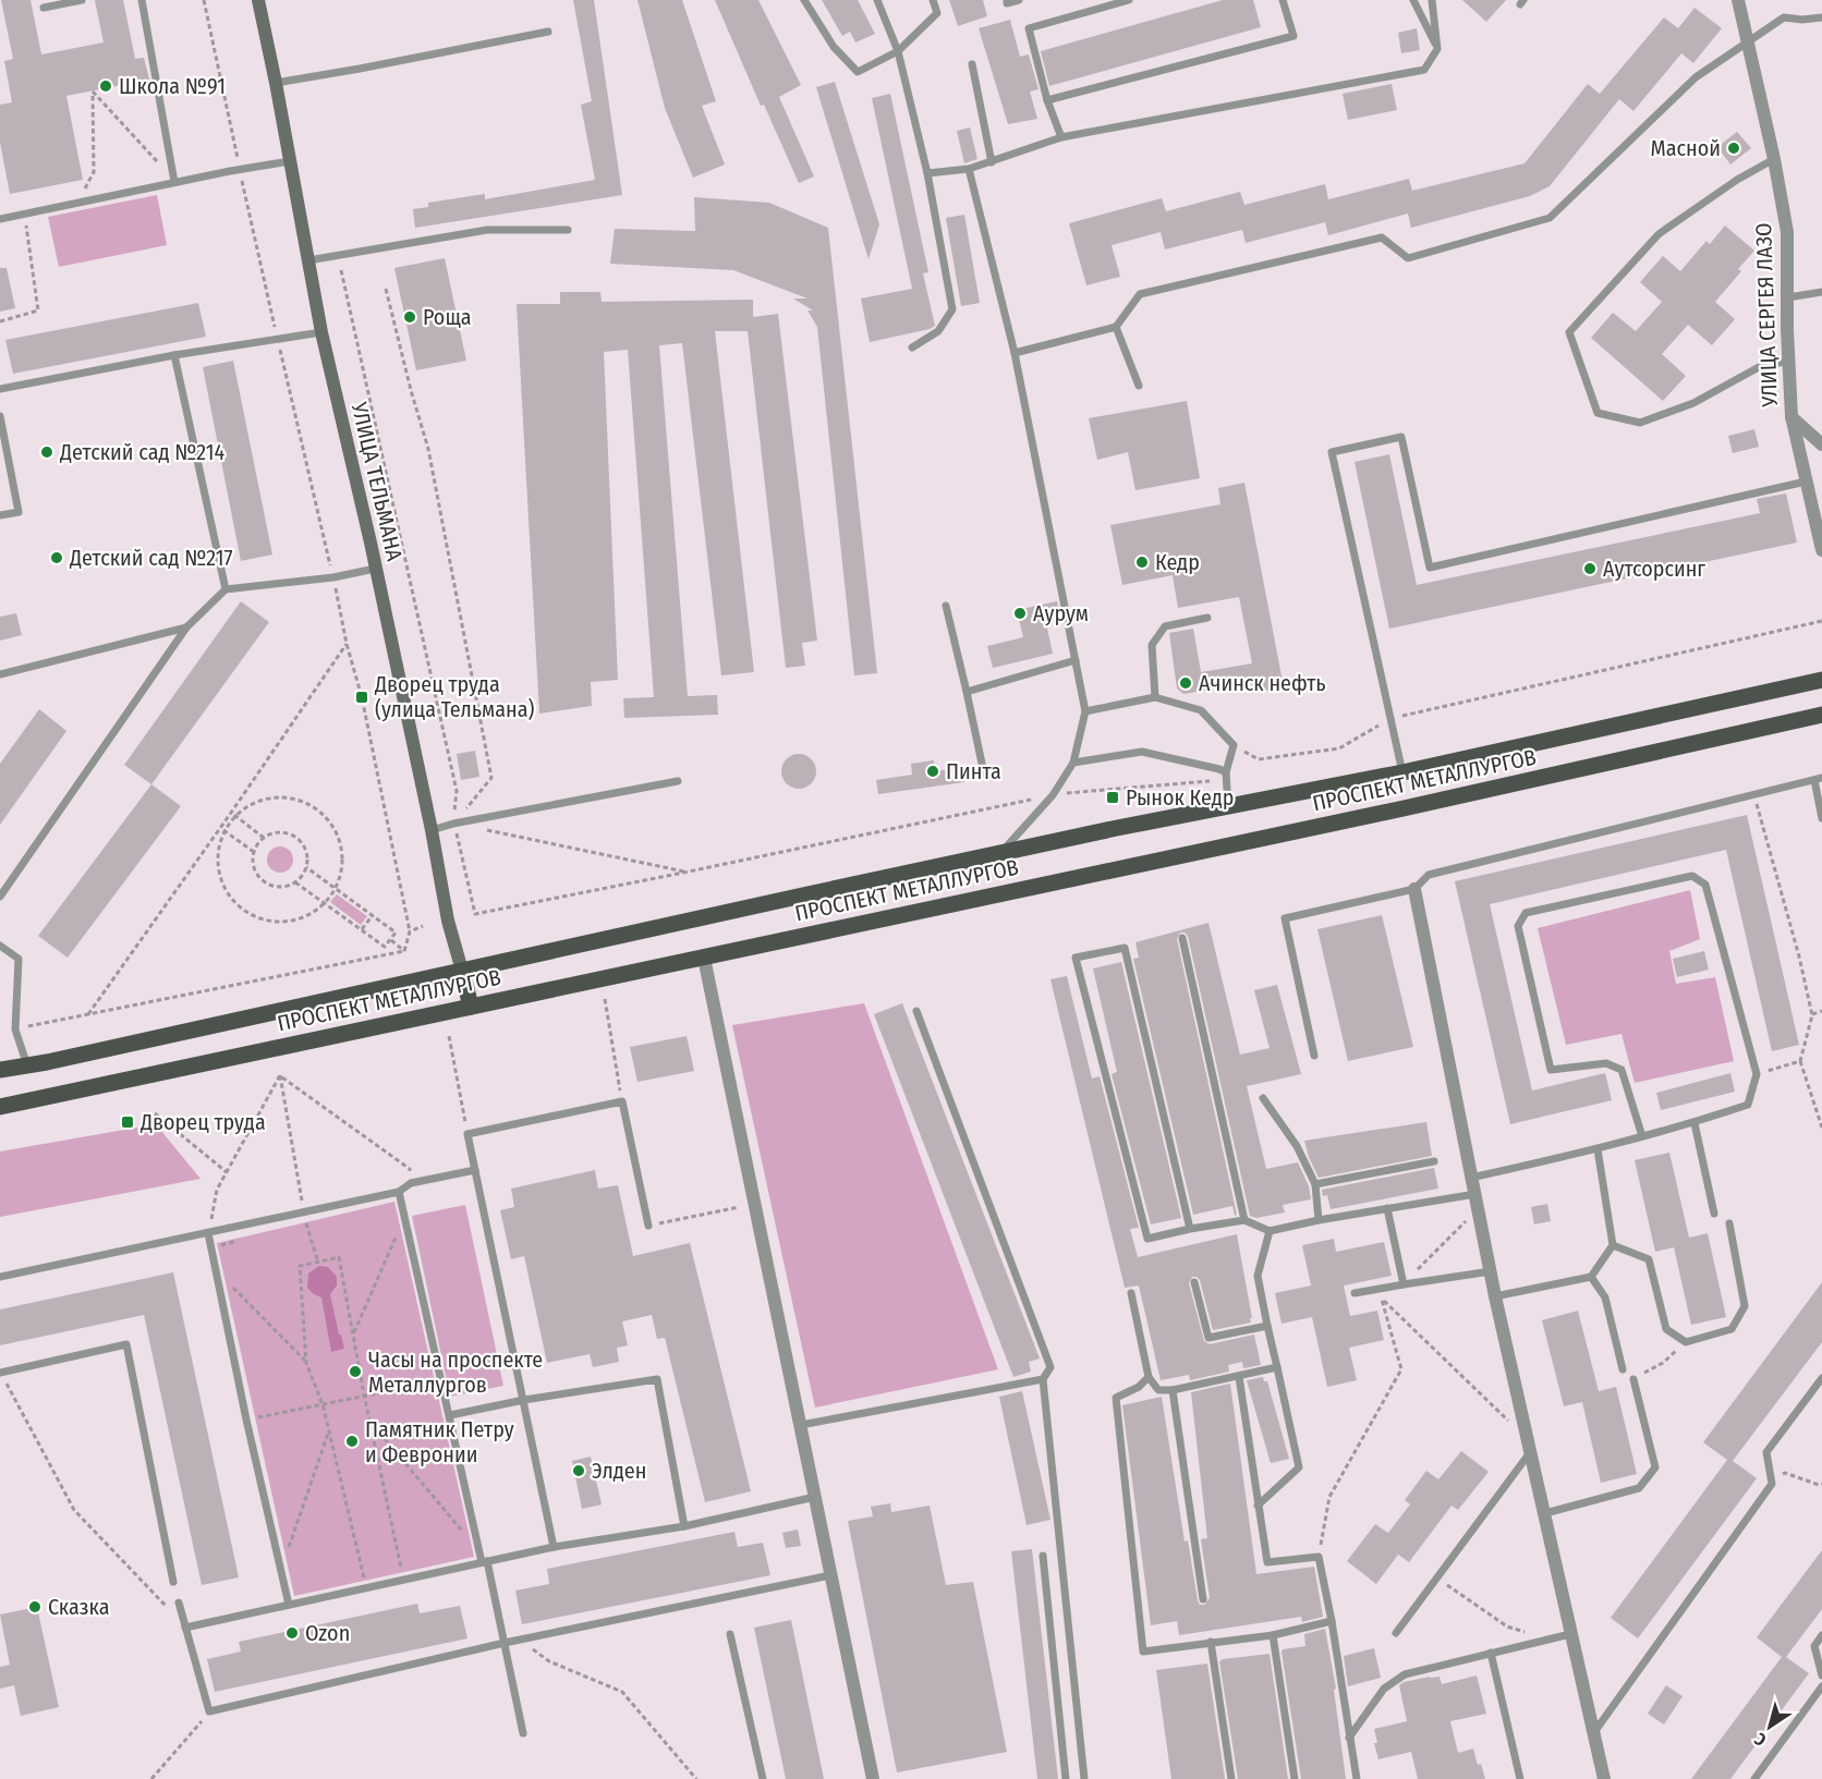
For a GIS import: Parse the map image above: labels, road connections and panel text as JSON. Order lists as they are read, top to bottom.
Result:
{
  "streets": {
    "main road": ["УЛИЦА ТЕЛЬМАНА", "ПРОСПЕКТ МЕТАЛЛУРГОВ"],
    "street": ["УЛИЦА СЕРГЕЯ ЛАЗО"]
  },
  "crossings": [
    ["УЛИЦА ТЕЛЬМАНА", "ПРОСПЕКТ МЕТАЛЛУРГОВ"]
  ],
  "places": {
    "other": [
      "Школа №91",
      "Масной",
      "Роща",
      "Детский сад №214",
      "Детский сад №217",
      "Кедр",
      "Аутсорсинг",
      "Аурум",
      "Ачинск нефть",
      "Пинта",
      "Часы на проспекте Металлургов",
      "Памятник Петру и Февронии",
      "Элден",
      "Сказка",
      "Ozon"
    ],
    "transit": ["Дворец труда (улица Тельмана)", "Рынок Кедр", "Дворец труда"]
  },
  "north": "bottom left"
}
